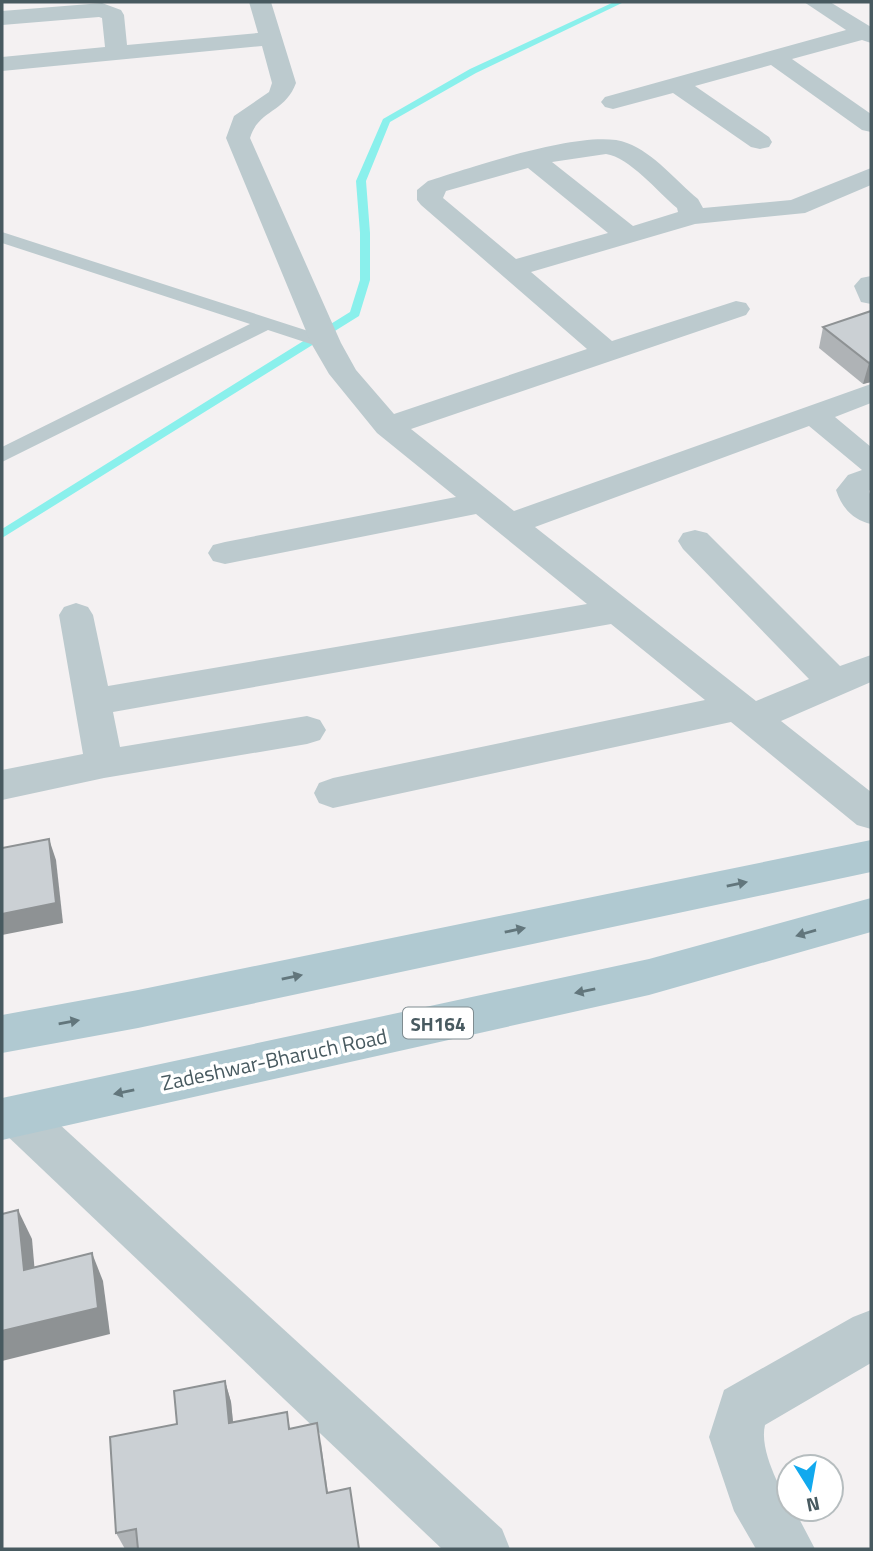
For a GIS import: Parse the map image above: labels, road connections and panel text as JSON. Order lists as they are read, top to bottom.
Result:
{
  "streets": {
    "main road": ["SH164", "Zadeshwar-Bharuch Road"]
  },
  "north": "bottom"
}
